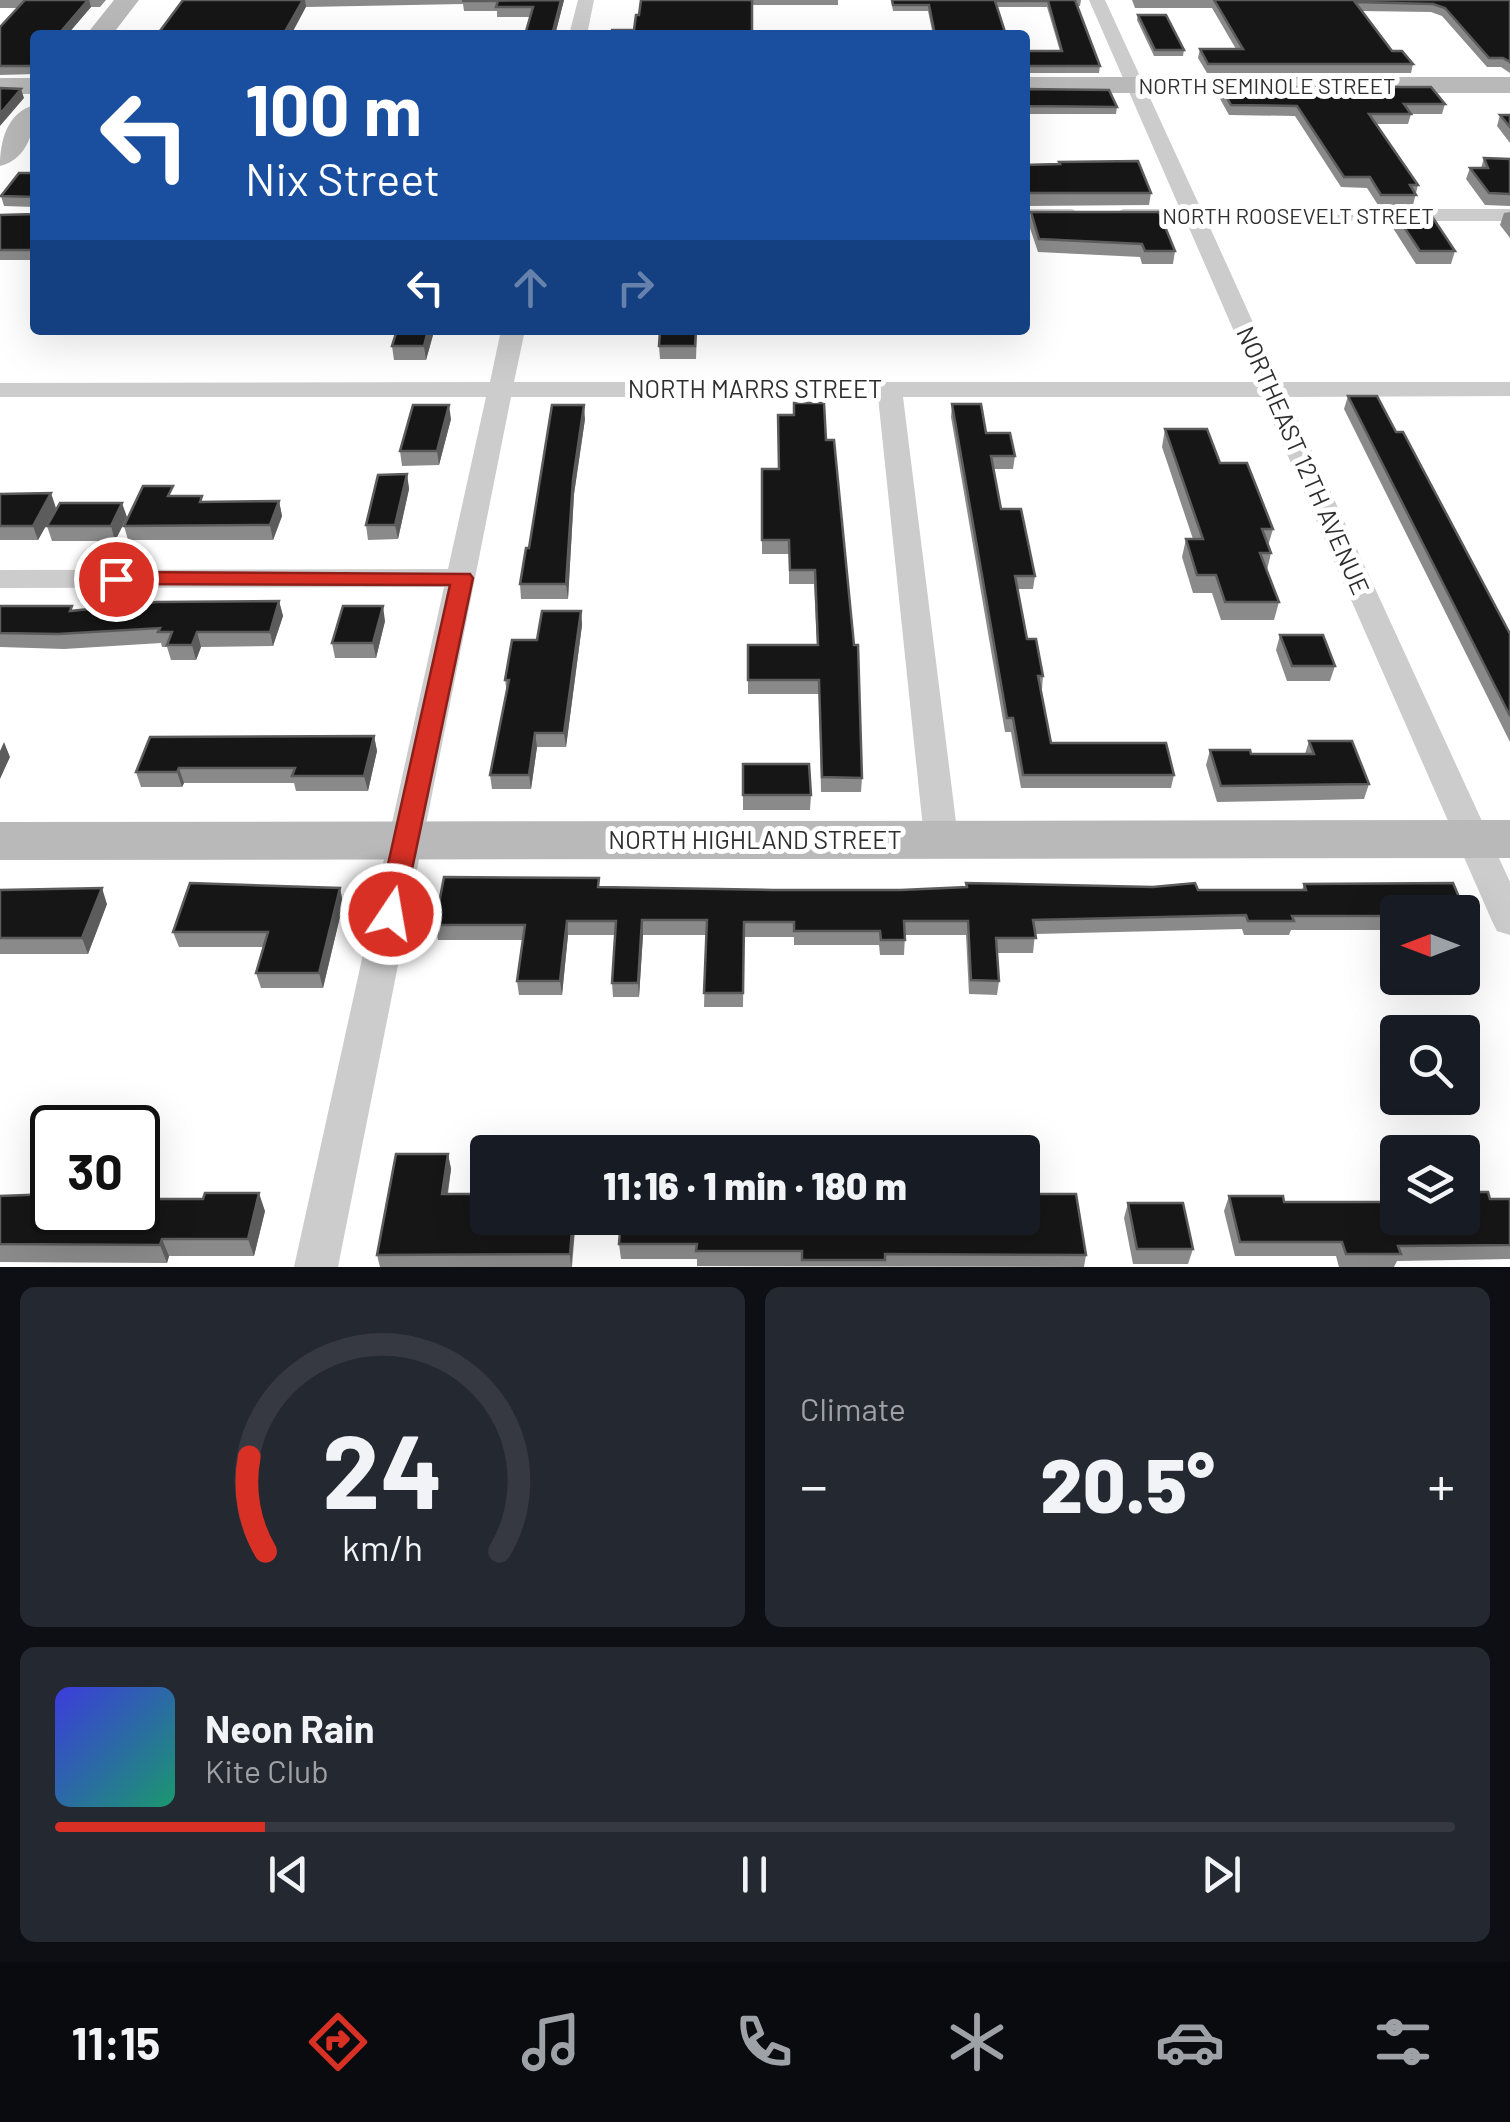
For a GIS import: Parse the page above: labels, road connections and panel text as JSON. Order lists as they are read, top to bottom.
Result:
{
  "streets": {
    "street": [
      "NORTH SEMINOLE STREET",
      "NORTH ROOSEVELT STREET",
      "NORTH MARRS STREET",
      "NORTHEAST 12TH AVENUE",
      "NORTH HIGHLAND STREET"
    ]
  },
  "crossings": [
    ["NORTH SEMINOLE STREET", "NORTHEAST 12TH AVENUE"],
    ["NORTH ROOSEVELT STREET", "NORTHEAST 12TH AVENUE"],
    ["NORTH MARRS STREET", "NORTHEAST 12TH AVENUE"],
    ["NORTHEAST 12TH AVENUE", "NORTH HIGHLAND STREET"]
  ],
  "north": "left",
  "page": {
    "turn": ["100 m", "Nix Street"],
    "limit": "30",
    "trip": "11:16 · 1 min · 180 m",
    "tile": "Climate",
    "heat": ["−", "20.5°", "+"],
    "song": ["Neon Rain", "Kite Club"],
    "tabs": "11:15",
    "gauge": ["24", "km/h"]
  }
}
